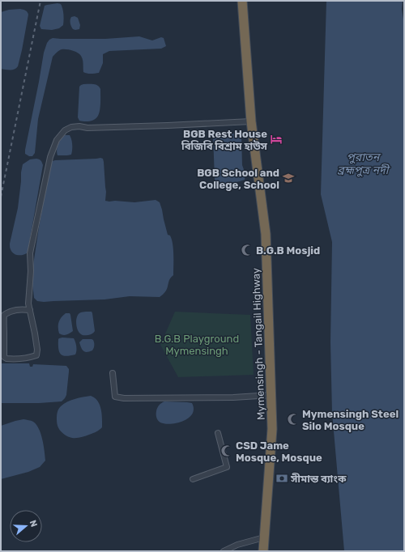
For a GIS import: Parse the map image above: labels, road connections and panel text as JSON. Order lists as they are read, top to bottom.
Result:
{
  "streets": {
    "highway": ["Mymensingh - Tangail Highway"]
  },
  "water": ["পুরাতন ব্রহ্মপুত্র নদী"],
  "parks": ["B.G.B Playground Mymensingh"],
  "places": {
    "hotel": ["BGB Rest House বিজিবি বিশ্রাম হাউস"],
    "school or university": ["BGB School and College, School"],
    "mosque": ["B.G.B Mosjid", "Mymensingh Steel Silo Mosque", "CSD Jame Mosque, Mosque"],
    "bank": ["সীমান্ত ব্যাংক"]
  },
  "north": "right"
}
